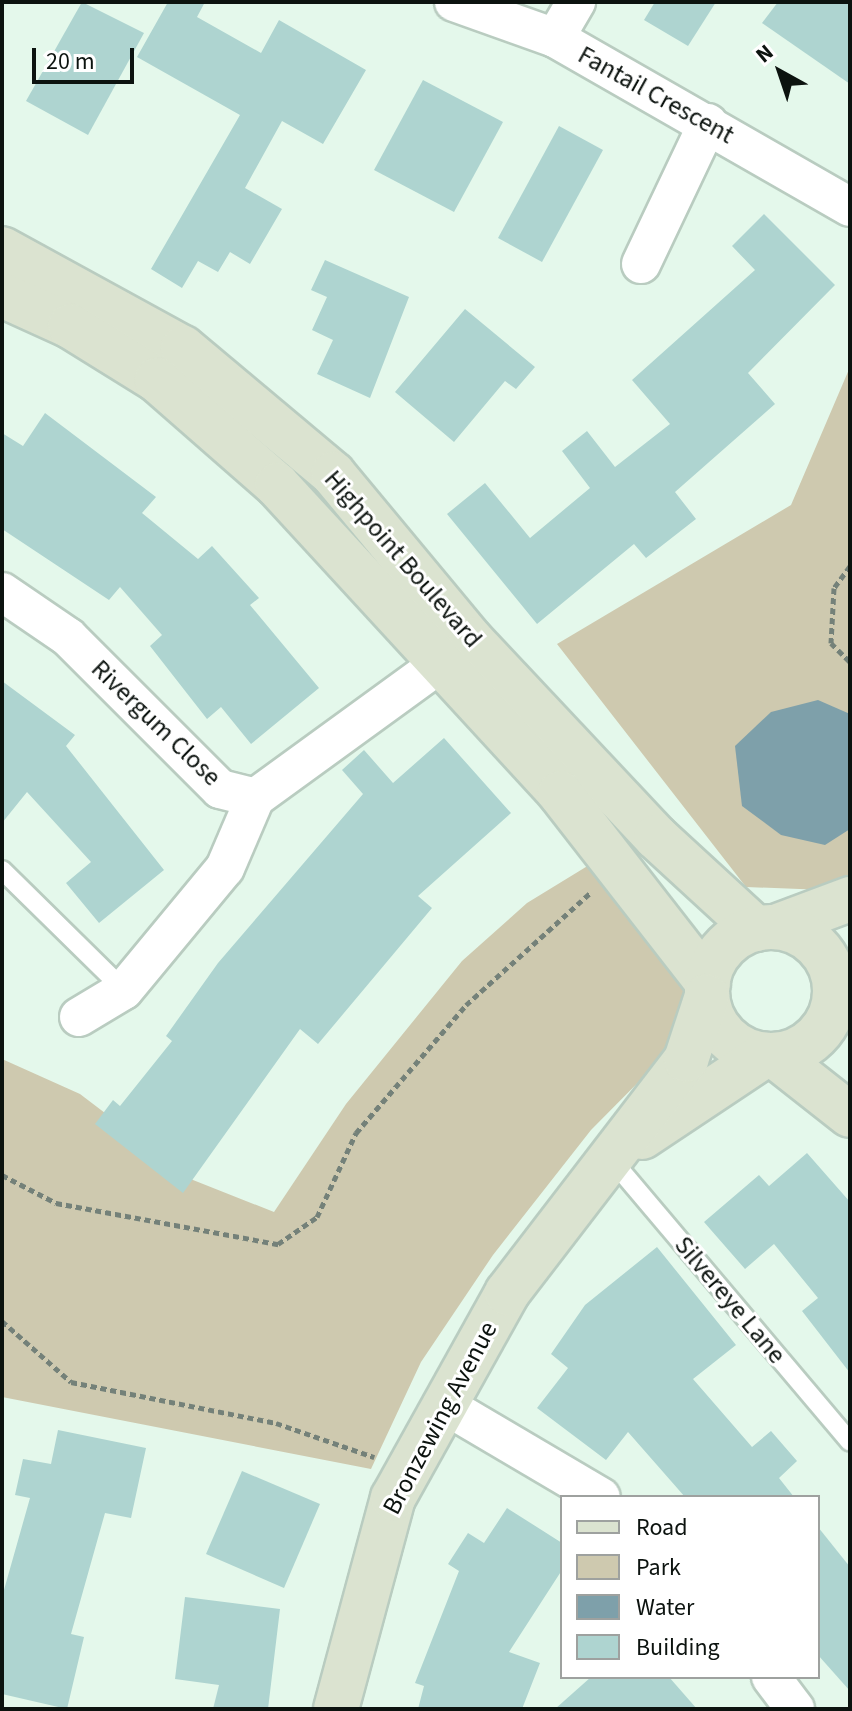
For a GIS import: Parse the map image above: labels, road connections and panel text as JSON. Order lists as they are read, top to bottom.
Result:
{
  "streets": {
    "street": [
      "Fantail Crescent",
      "Highpoint Boulevard",
      "Rivergum Close",
      "Bronzewing Avenue"
    ],
    "lane": ["Silvereye Lane"]
  },
  "crossings": [
    ["Highpoint Boulevard", "Rivergum Close"],
    ["Highpoint Boulevard", "Bronzewing Avenue"],
    ["Silvereye Lane", "Bronzewing Avenue"]
  ],
  "legend": [
    "Road",
    "Park",
    "Water",
    "Building"
  ],
  "scale_bar": "20 m",
  "north": "top left"
}
